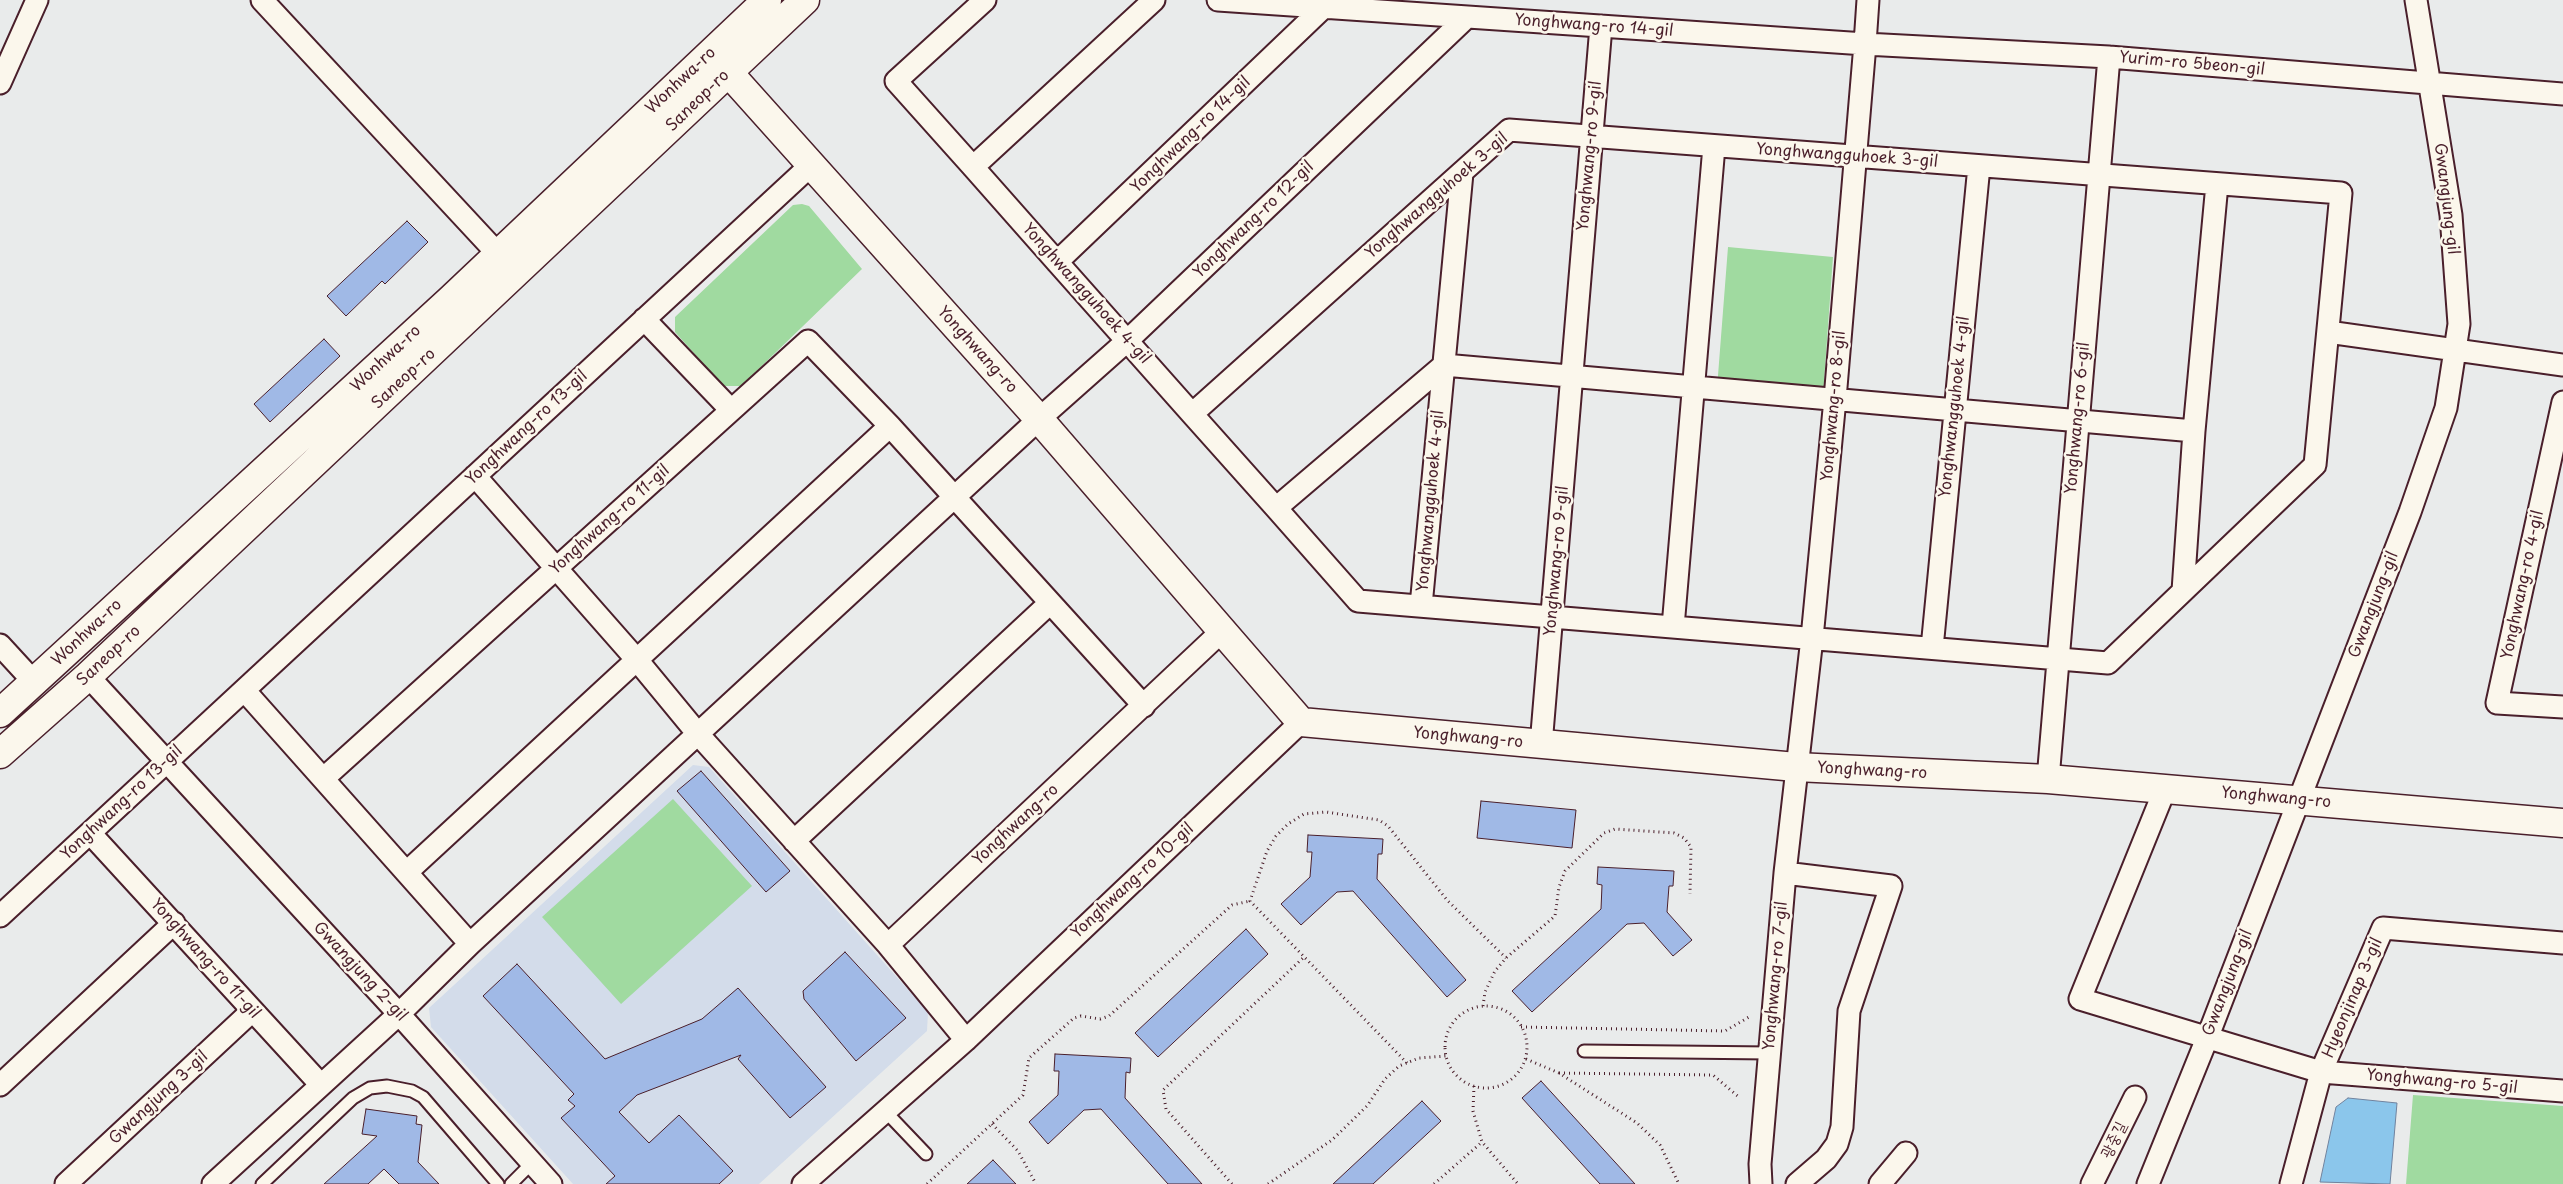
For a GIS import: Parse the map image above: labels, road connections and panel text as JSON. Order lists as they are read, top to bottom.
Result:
{
  "streets": {
    "street": [
      "Yonghwang-ro 14-gil",
      "Yurim-ro 5beon-gil",
      "Wonhwa-ro",
      "Saneop-ro",
      "Yonghwang-ro 9-gil",
      "Yonghwangguhoek 3-gil",
      "Gwangjung-gil",
      "Yonghwang-ro 12-gil",
      "Yonghwangguhoek 4-gil",
      "Yonghwang-ro",
      "Yonghwang-ro 8-gil",
      "Yonghwang-ro 6-gil",
      "Yonghwang-ro 13-gil",
      "Yonghwang-ro 11-gil",
      "Yonghwang-ro 4-gil",
      "Yonghwang-ro 10-gil",
      "Gwangjung 2-gil",
      "Yonghwang-ro 7-gil",
      "Hyeonjinap 3-gil",
      "Yonghwang-ro 5-gil",
      "Gwangjung 3-gil",
      "광중길"
    ]
  },
  "crossings": [
    ["Yonghwang-ro 14-gil", "Yurim-ro 5beon-gil"],
    ["Yonghwang-ro 14-gil", "Yonghwang-ro 9-gil"],
    ["Yonghwang-ro 14-gil", "Yonghwang-ro 12-gil"],
    ["Yonghwang-ro 14-gil", "Yonghwangguhoek 4-gil"],
    ["Yonghwang-ro 14-gil", "Yonghwang-ro 8-gil"],
    ["Yurim-ro 5beon-gil", "Gwangjung-gil"],
    ["Yurim-ro 5beon-gil", "Yonghwang-ro 8-gil"],
    ["Yurim-ro 5beon-gil", "Yonghwang-ro 6-gil"],
    ["Saneop-ro", "Yonghwang-ro"],
    ["Saneop-ro", "Gwangjung 2-gil"],
    ["Yonghwang-ro 9-gil", "Yonghwangguhoek 3-gil"],
    ["Yonghwang-ro 9-gil", "Yonghwangguhoek 4-gil"],
    ["Yonghwang-ro 9-gil", "Yonghwang-ro"],
    ["Yonghwangguhoek 3-gil", "Yonghwangguhoek 4-gil"],
    ["Yonghwangguhoek 3-gil", "Yonghwang-ro 8-gil"],
    ["Yonghwangguhoek 3-gil", "Yonghwang-ro 6-gil"],
    ["Gwangjung-gil", "Yonghwang-ro"],
    ["Gwangjung-gil", "Yonghwang-ro 5-gil"],
    ["Yonghwang-ro 12-gil", "Yonghwangguhoek 4-gil"],
    ["Yonghwang-ro 12-gil", "Yonghwang-ro"],
    ["Yonghwangguhoek 4-gil", "Yonghwang-ro 8-gil"],
    ["Yonghwangguhoek 4-gil", "Yonghwang-ro 6-gil"],
    ["Yonghwang-ro", "Yonghwang-ro 8-gil"],
    ["Yonghwang-ro", "Yonghwang-ro 6-gil"],
    ["Yonghwang-ro", "Yonghwang-ro 13-gil"],
    ["Yonghwang-ro", "Yonghwang-ro 10-gil"],
    ["Yonghwang-ro", "Yonghwang-ro 7-gil"],
    ["Yonghwang-ro", "Yonghwang-ro 5-gil"],
    ["Yonghwang-ro 8-gil", "Yonghwang-ro 7-gil"],
    ["Yonghwang-ro 13-gil", "Yonghwang-ro 11-gil"],
    ["Yonghwang-ro 13-gil", "Gwangjung 2-gil"],
    ["Yonghwang-ro 11-gil", "Gwangjung 3-gil"],
    ["Hyeonjinap 3-gil", "Yonghwang-ro 5-gil"]
  ]
}
